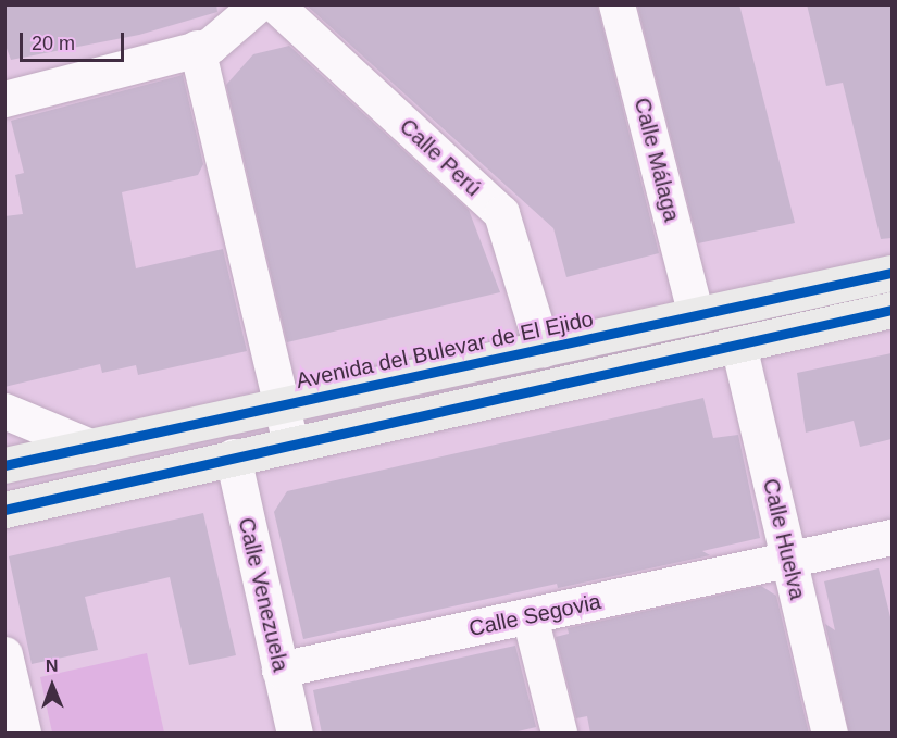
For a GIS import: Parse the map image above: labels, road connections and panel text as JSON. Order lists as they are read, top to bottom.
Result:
{
  "streets": {
    "main road": ["Avenida del Bulevar de El Ejido"],
    "street": [
      "Calle Perú",
      "Calle Málaga",
      "Calle Huelva",
      "Calle Venezuela",
      "Calle Segovia"
    ]
  },
  "crossings": [
    ["Calle Perú", "Avenida del Bulevar de El Ejido"],
    ["Calle Málaga", "Avenida del Bulevar de El Ejido"],
    ["Calle Huelva", "Calle Segovia"],
    ["Calle Venezuela", "Calle Segovia"]
  ],
  "scale_bar": "20 m",
  "north": "top"
}
